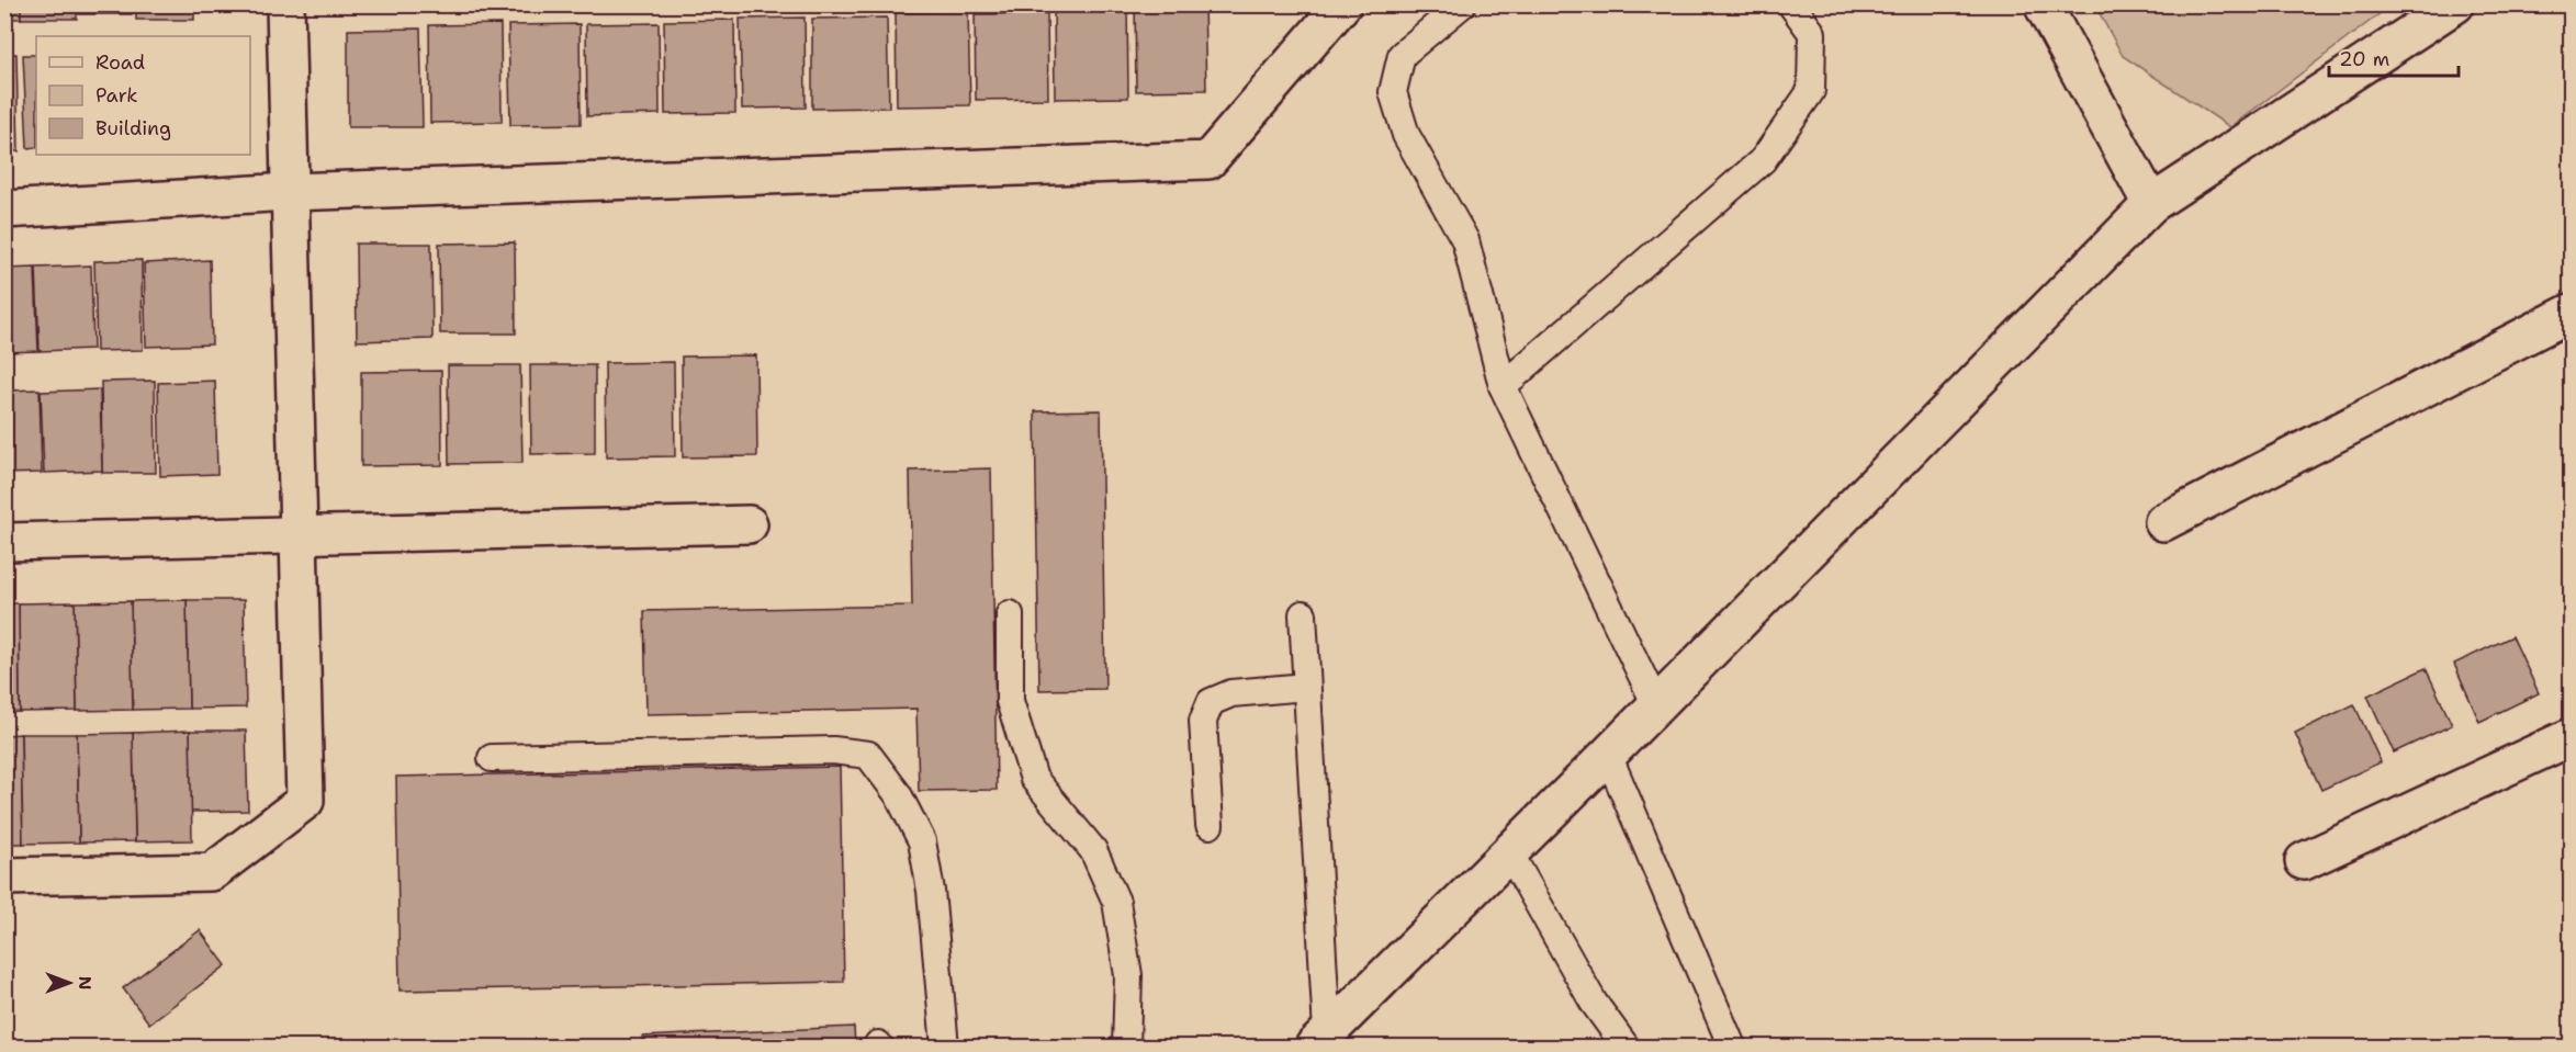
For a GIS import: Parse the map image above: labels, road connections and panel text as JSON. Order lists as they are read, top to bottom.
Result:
{
  "legend": ["Road", "Park", "Building"],
  "scale_bar": "20 m",
  "north": "right"
}
